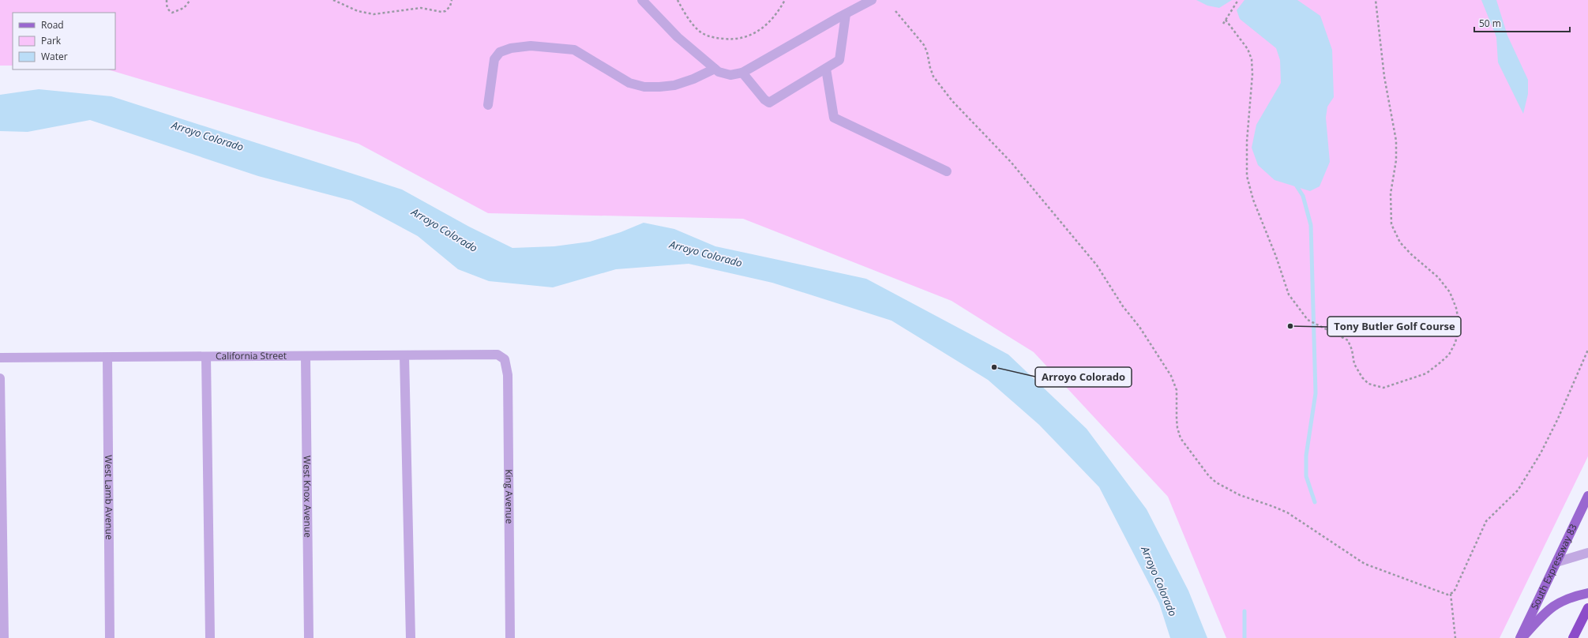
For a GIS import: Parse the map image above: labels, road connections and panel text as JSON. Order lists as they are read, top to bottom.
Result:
{
  "streets": {
    "main road": ["South Expressway 83"],
    "street": [
      "California Street",
      "West Knox Avenue",
      "King Avenue",
      "West Lamb Avenue"
    ]
  },
  "crossings": [
    ["California Street", "West Knox Avenue"],
    ["California Street", "King Avenue"],
    ["California Street", "West Lamb Avenue"]
  ],
  "water": ["Arroyo Colorado"],
  "places": ["Tony Butler Golf Course", "Arroyo Colorado"],
  "legend": ["Road", "Park", "Water"],
  "scale_bar": "50 m"
}
